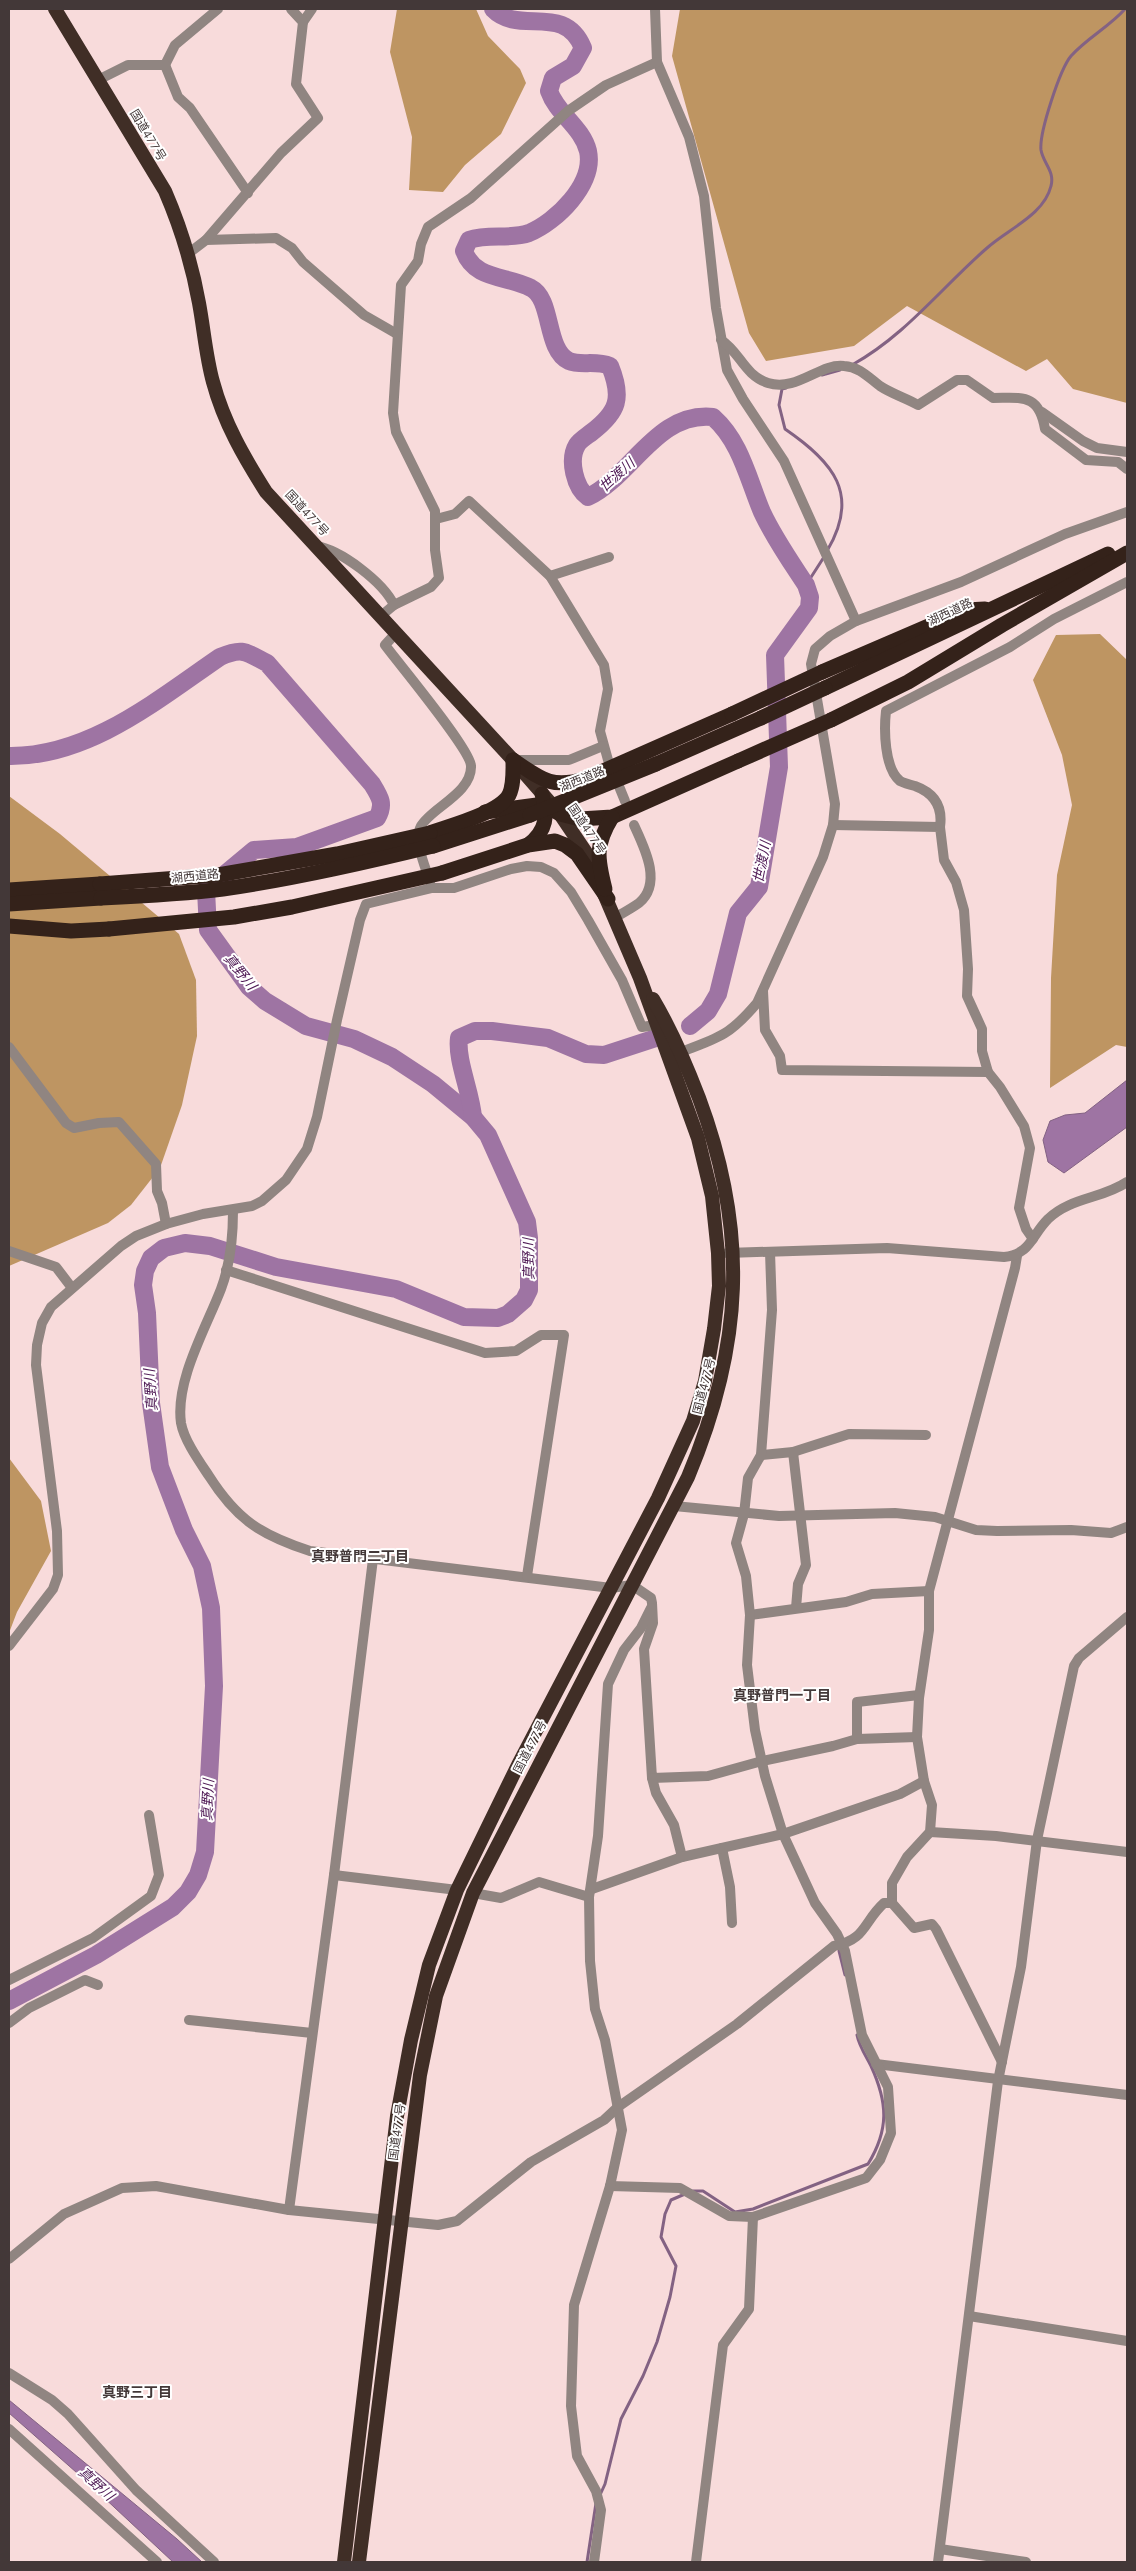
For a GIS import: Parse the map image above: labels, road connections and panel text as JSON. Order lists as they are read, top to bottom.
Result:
{
  "streets": {
    "highway": ["国道477号", "湖西道路"]
  },
  "districts": ["真野普門二丁目", "真野普門一丁目", "真野三丁目"],
  "water": ["世渡川", "真野川"]
}
